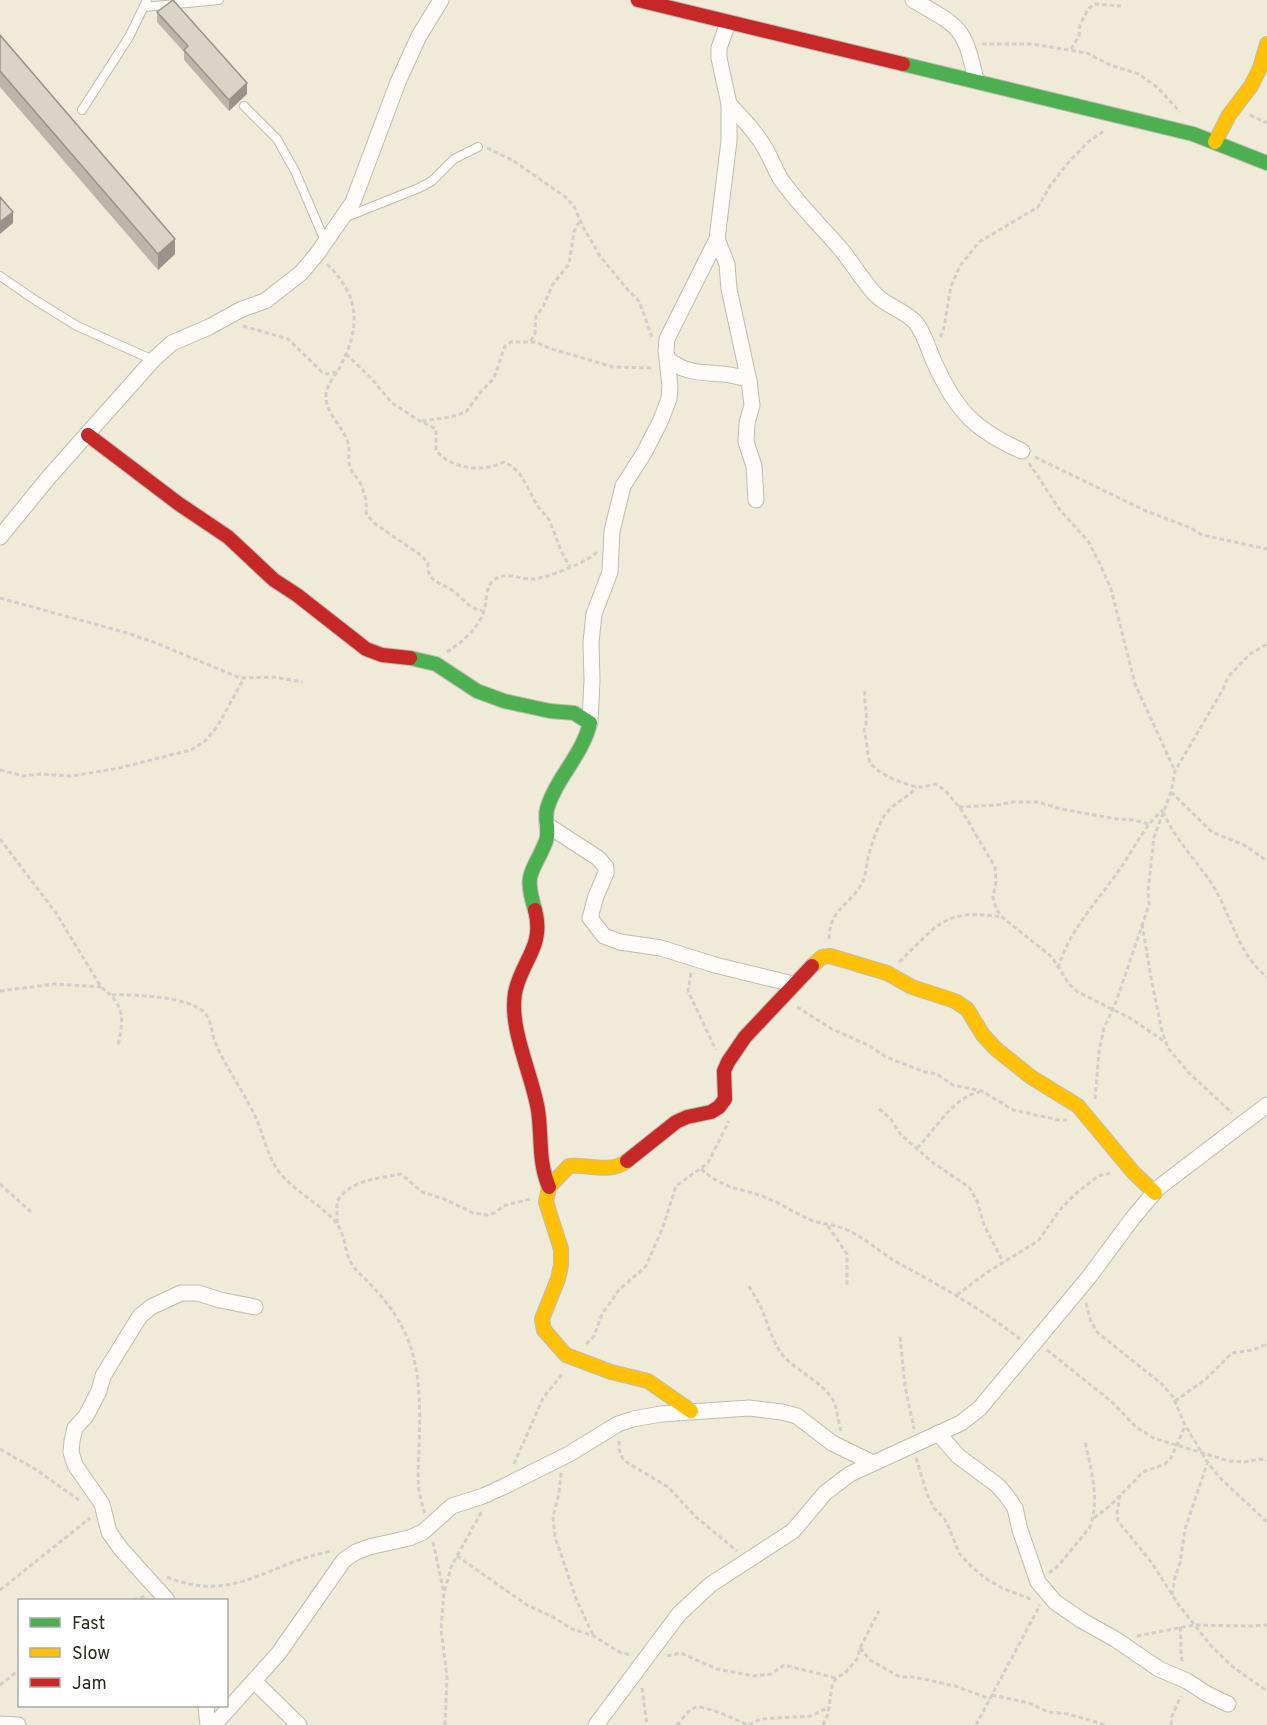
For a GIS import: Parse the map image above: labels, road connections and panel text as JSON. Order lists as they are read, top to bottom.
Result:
{
  "legend": ["Fast", "Slow", "Jam"]
}
